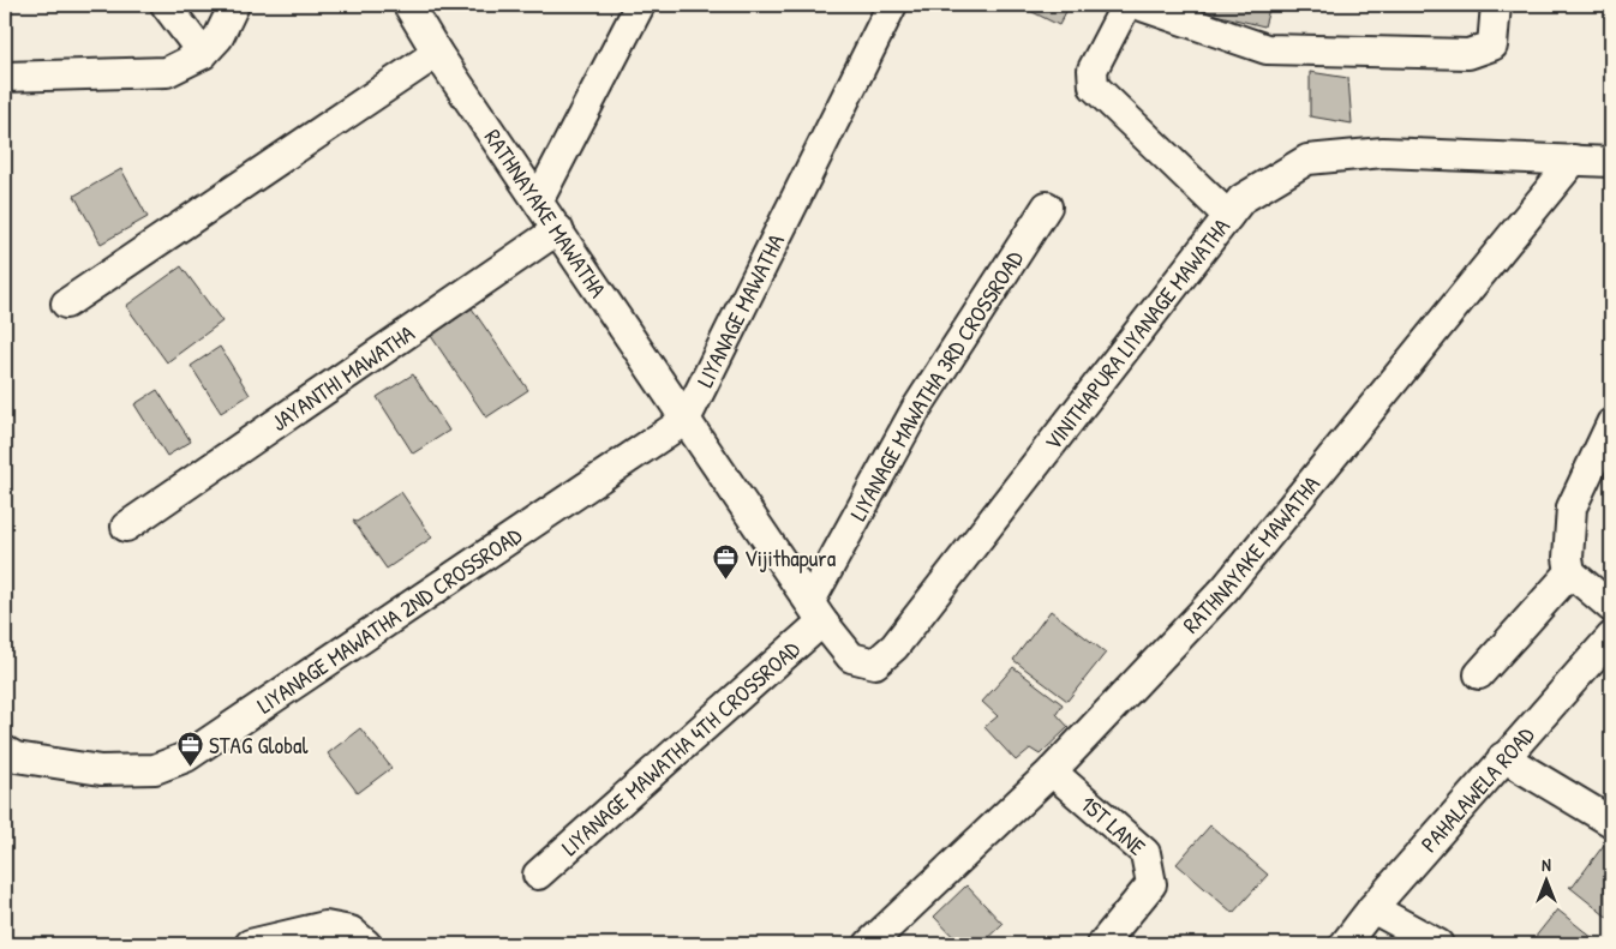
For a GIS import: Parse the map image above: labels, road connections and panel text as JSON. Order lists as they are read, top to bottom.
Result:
{
  "streets": {
    "street": [
      "RATHNAYAKE MAWATHA",
      "LIYANAGE MAWATHA",
      "VINITHAPURA LIYANAGE MAWATHA",
      "JAYANTHI MAWATHA",
      "LIYANAGE MAWATHA 3RD CROSSROAD",
      "LIYANAGE MAWATHA 2ND CROSSROAD",
      "LIYANAGE MAWATHA 4TH CROSSROAD",
      "PAHALAWELA ROAD",
      "1ST LANE"
    ]
  },
  "crossings": [
    ["RATHNAYAKE MAWATHA", "LIYANAGE MAWATHA"],
    ["RATHNAYAKE MAWATHA", "VINITHAPURA LIYANAGE MAWATHA"],
    ["RATHNAYAKE MAWATHA", "JAYANTHI MAWATHA"],
    ["RATHNAYAKE MAWATHA", "LIYANAGE MAWATHA 2ND CROSSROAD"],
    ["RATHNAYAKE MAWATHA", "1ST LANE"],
    ["LIYANAGE MAWATHA", "LIYANAGE MAWATHA 2ND CROSSROAD"],
    ["VINITHAPURA LIYANAGE MAWATHA", "LIYANAGE MAWATHA 3RD CROSSROAD"],
    ["VINITHAPURA LIYANAGE MAWATHA", "LIYANAGE MAWATHA 4TH CROSSROAD"],
    ["LIYANAGE MAWATHA 3RD CROSSROAD", "LIYANAGE MAWATHA 4TH CROSSROAD"]
  ],
  "places": {
    "office": ["Vijithapura", "STAG Global"]
  },
  "north": "top"
}
